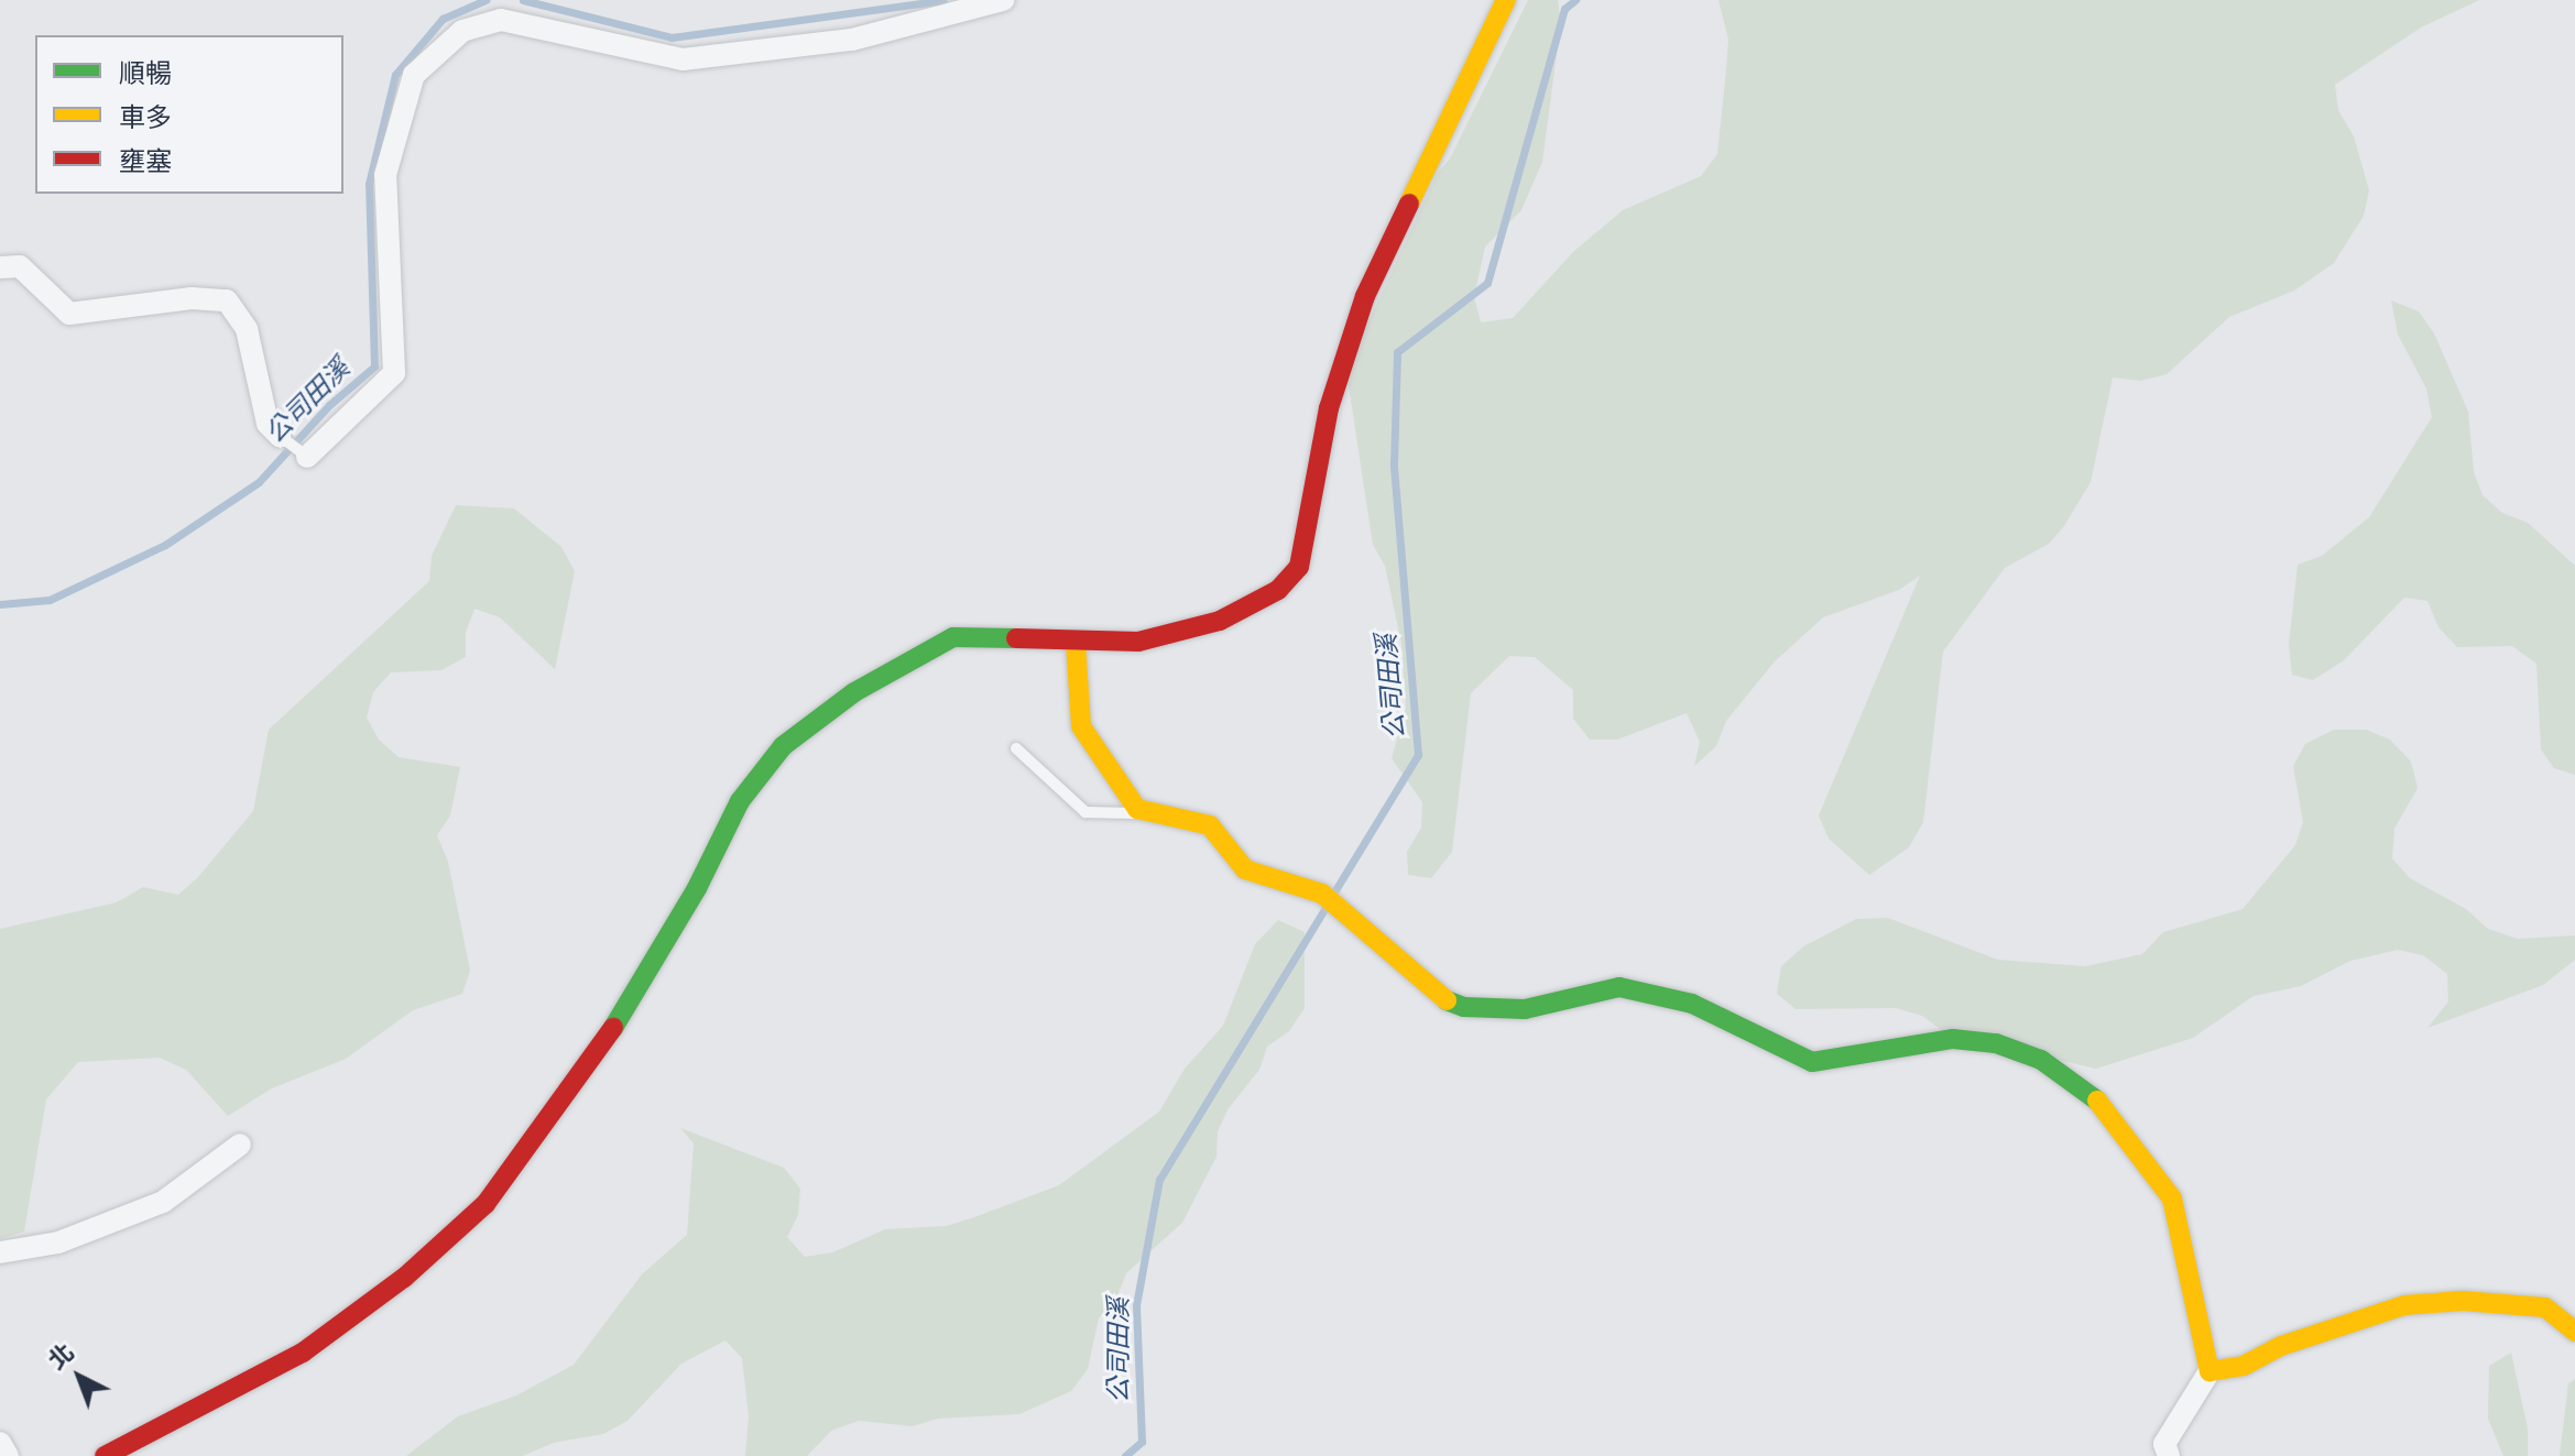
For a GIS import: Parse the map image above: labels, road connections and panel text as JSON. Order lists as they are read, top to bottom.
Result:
{
  "water": ["公司田溪"],
  "legend": ["順暢", "車多", "壅塞"],
  "north": "top left"
}
